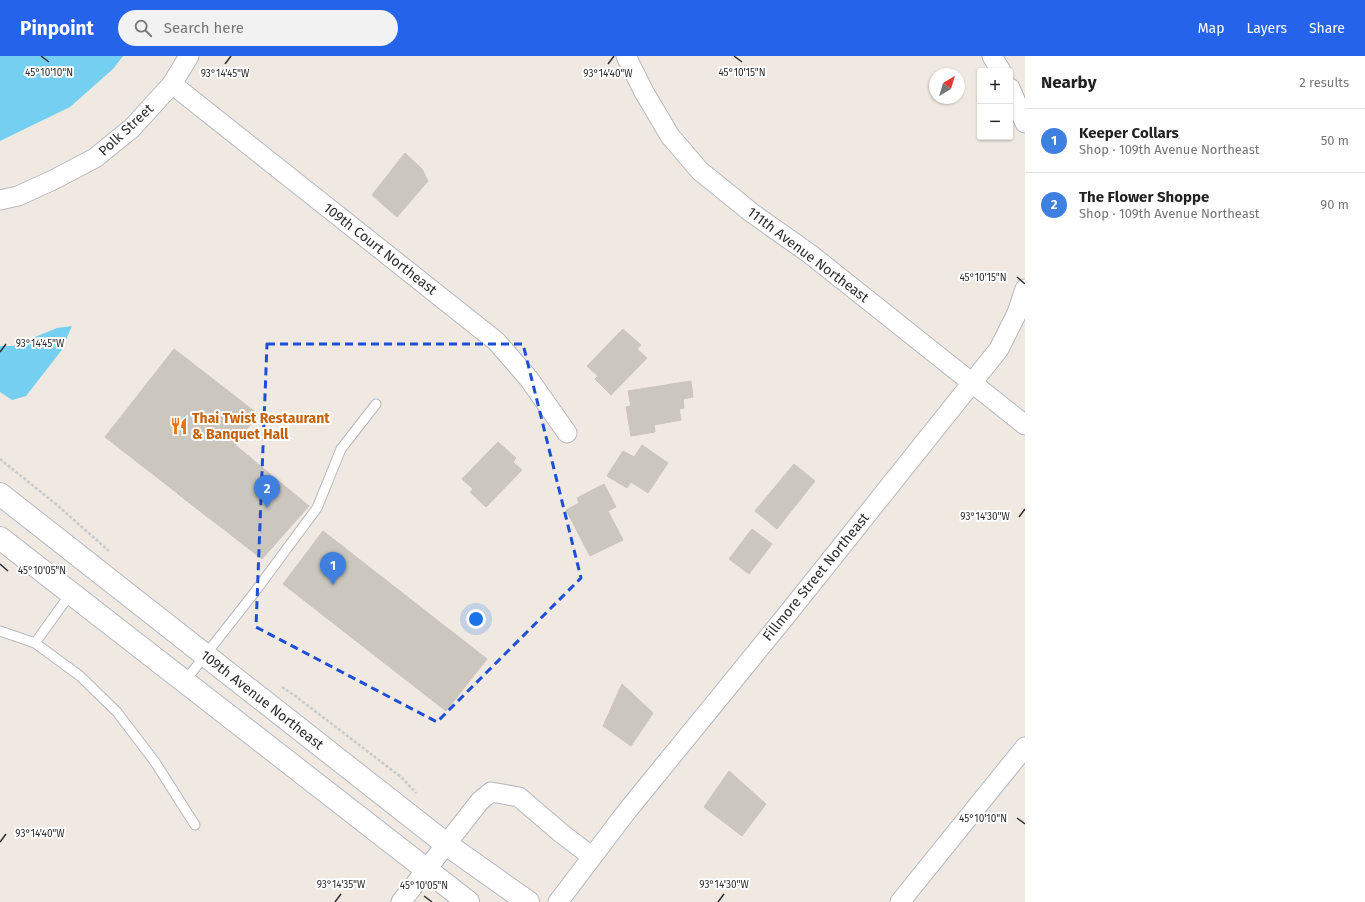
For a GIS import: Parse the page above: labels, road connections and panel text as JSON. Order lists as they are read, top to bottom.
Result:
{
  "streets": {
    "main road": ["109th Avenue Northeast"],
    "street": [
      "Polk Street",
      "109th Court Northeast",
      "111th Avenue Northeast",
      "Fillmore Street Northeast"
    ]
  },
  "crossings": [
    ["Polk Street", "109th Court Northeast"],
    ["111th Avenue Northeast", "Fillmore Street Northeast"]
  ],
  "places": {
    "restaurant": ["Thai Twist Restaurant & Banquet Hall"]
  },
  "north": "top right",
  "page": {
    "header": "Pinpoint",
    "search": "Search here",
    "nav": ["Map", "Layers", "Share"],
    "heading": ["Nearby", "2 results"],
    "map_buttons": ["+", "−"],
    "list": [
      {
        "mark": "1",
        "name": "Keeper Collars",
        "note": "Shop · 109th Avenue Northeast",
        "value": "50 m"
      },
      {
        "mark": "2",
        "name": "The Flower Shoppe",
        "note": "Shop · 109th Avenue Northeast",
        "value": "90 m"
      }
    ],
    "pins": ["2", "1"]
  },
  "coordinates": [
    "45°10'10\"N",
    "45°10'15\"N",
    "93°14'40\"W",
    "93°14'45\"W",
    "93°14'30\"W",
    "45°10'05\"N",
    "93°14'35\"W"
  ]
}
